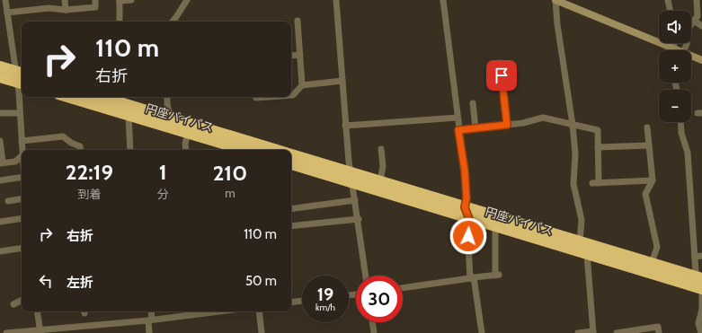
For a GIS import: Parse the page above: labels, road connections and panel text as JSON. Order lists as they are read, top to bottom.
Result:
{
  "streets": {
    "highway": ["円座バイパス"]
  },
  "page": {
    "map_buttons": ["+", "−"],
    "turn": ["110 m", "右折"],
    "eta": [
      "22:19",
      "到着",
      "1",
      "分",
      "210",
      "m"
    ],
    "list": [
      {
        "name": "右折",
        "value": "110 m"
      },
      {
        "name": "左折",
        "value": "50 m"
      }
    ],
    "speed": "19 km/h",
    "limit": "30"
  }
}
